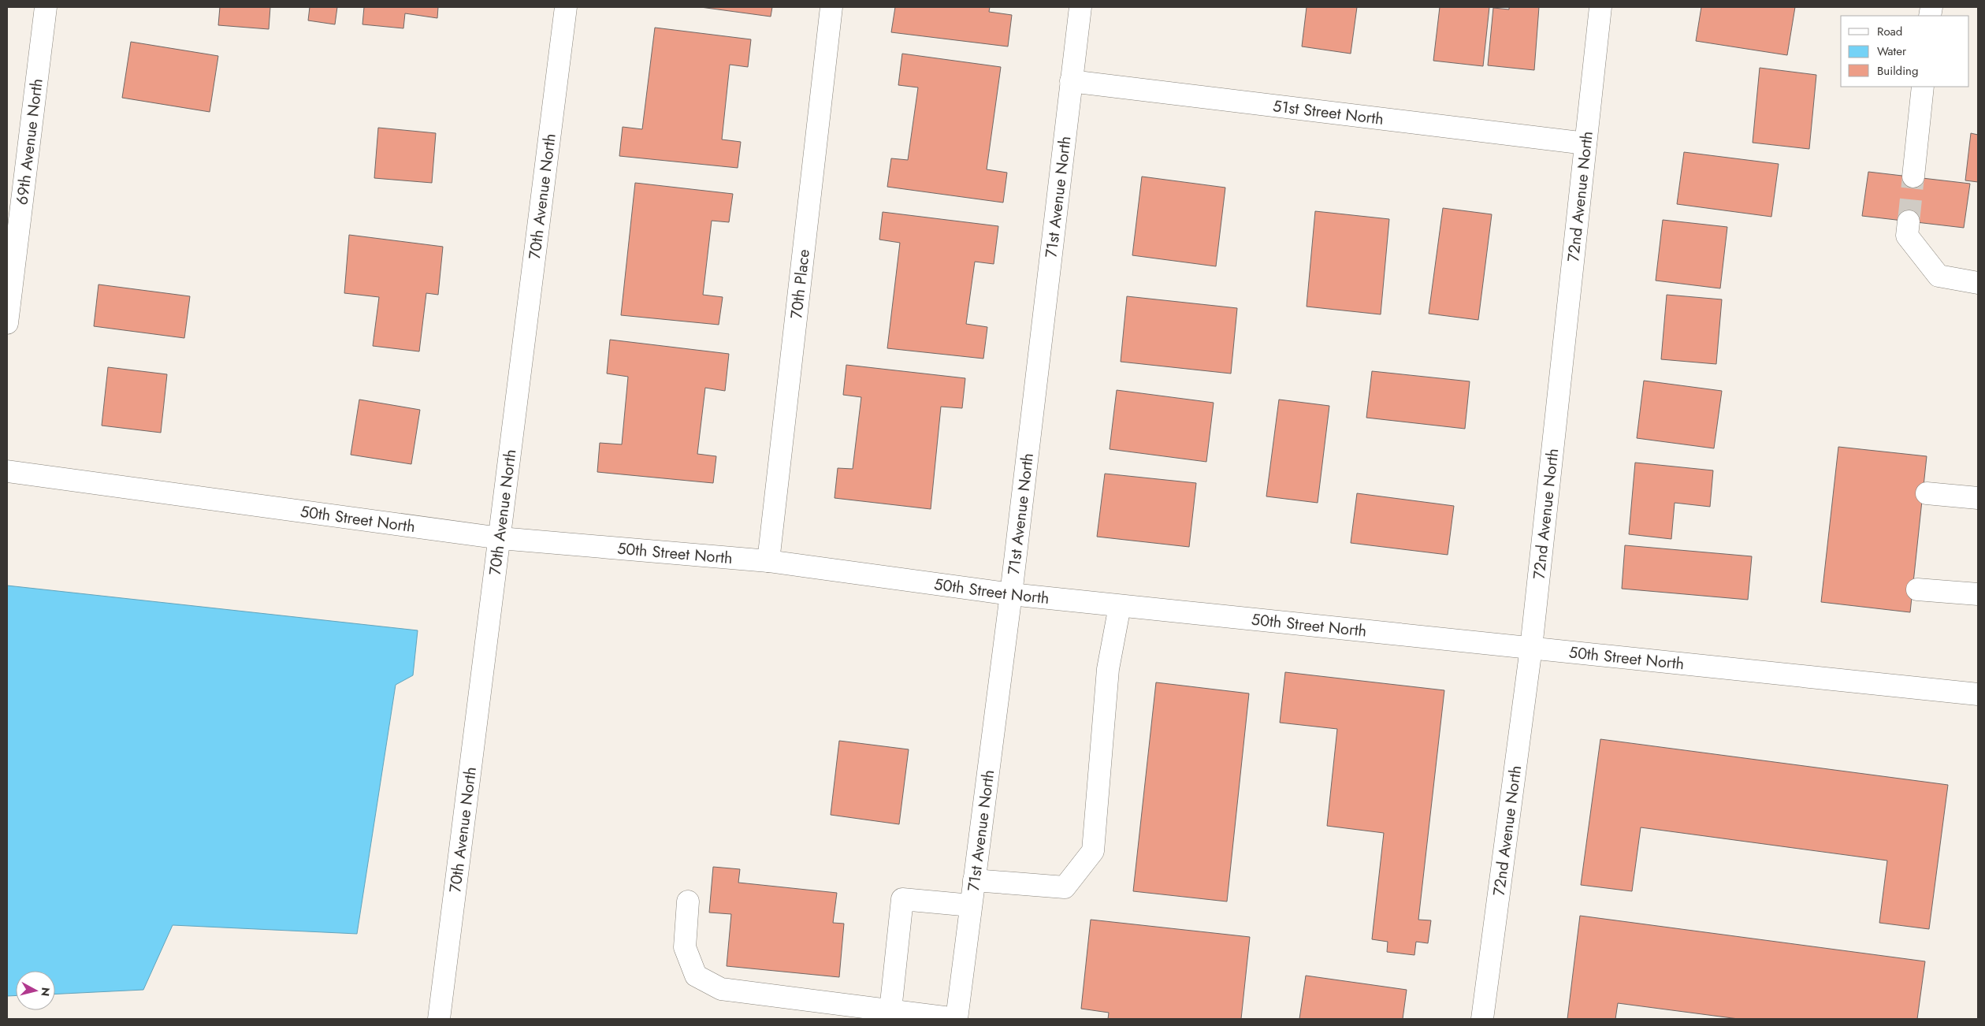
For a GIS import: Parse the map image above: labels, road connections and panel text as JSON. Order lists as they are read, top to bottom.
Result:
{
  "streets": {
    "street": [
      "51st Street North",
      "69th Avenue North",
      "70th Avenue North",
      "71st Avenue North",
      "72nd Avenue North",
      "70th Place",
      "50th Street North"
    ]
  },
  "crossings": [
    ["51st Street North", "71st Avenue North"],
    ["51st Street North", "72nd Avenue North"],
    ["70th Avenue North", "50th Street North"],
    ["71st Avenue North", "50th Street North"],
    ["72nd Avenue North", "50th Street North"],
    ["70th Place", "50th Street North"]
  ],
  "legend": ["Road", "Water", "Building"],
  "north": "right"
}
